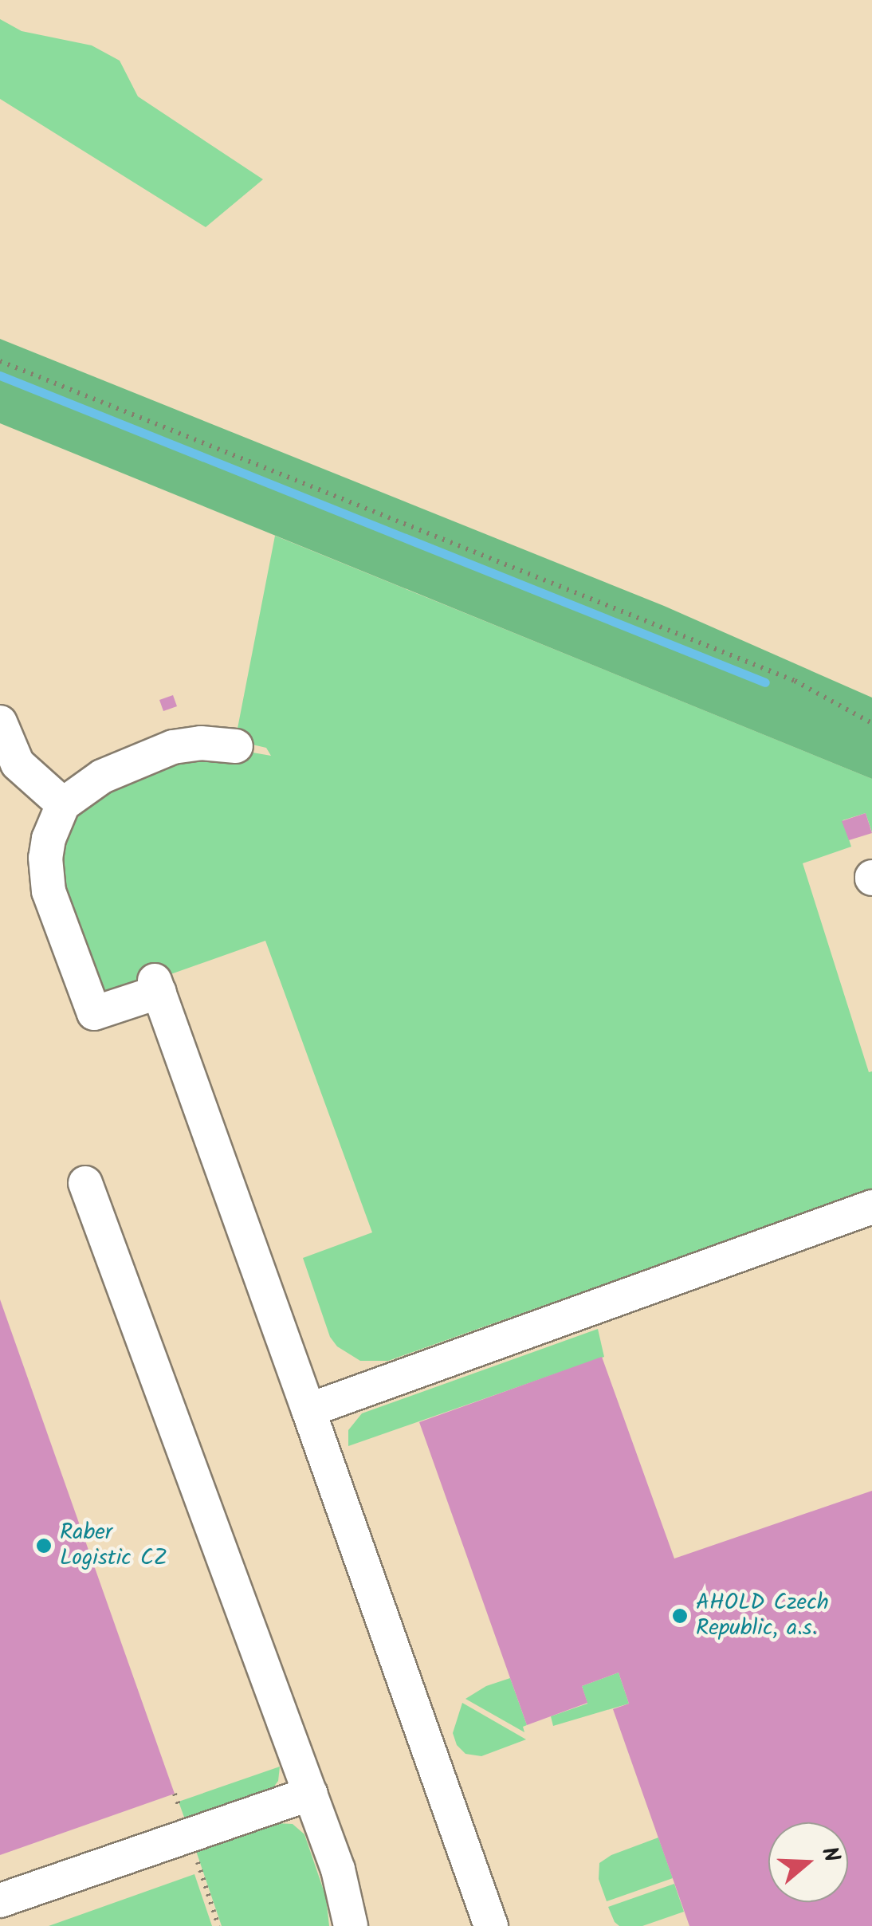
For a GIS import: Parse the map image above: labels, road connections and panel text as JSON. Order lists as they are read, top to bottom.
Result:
{
  "places": ["Raber Logistic CZ", "AHOLD Czech Republic, a.s."],
  "north": "right"
}
